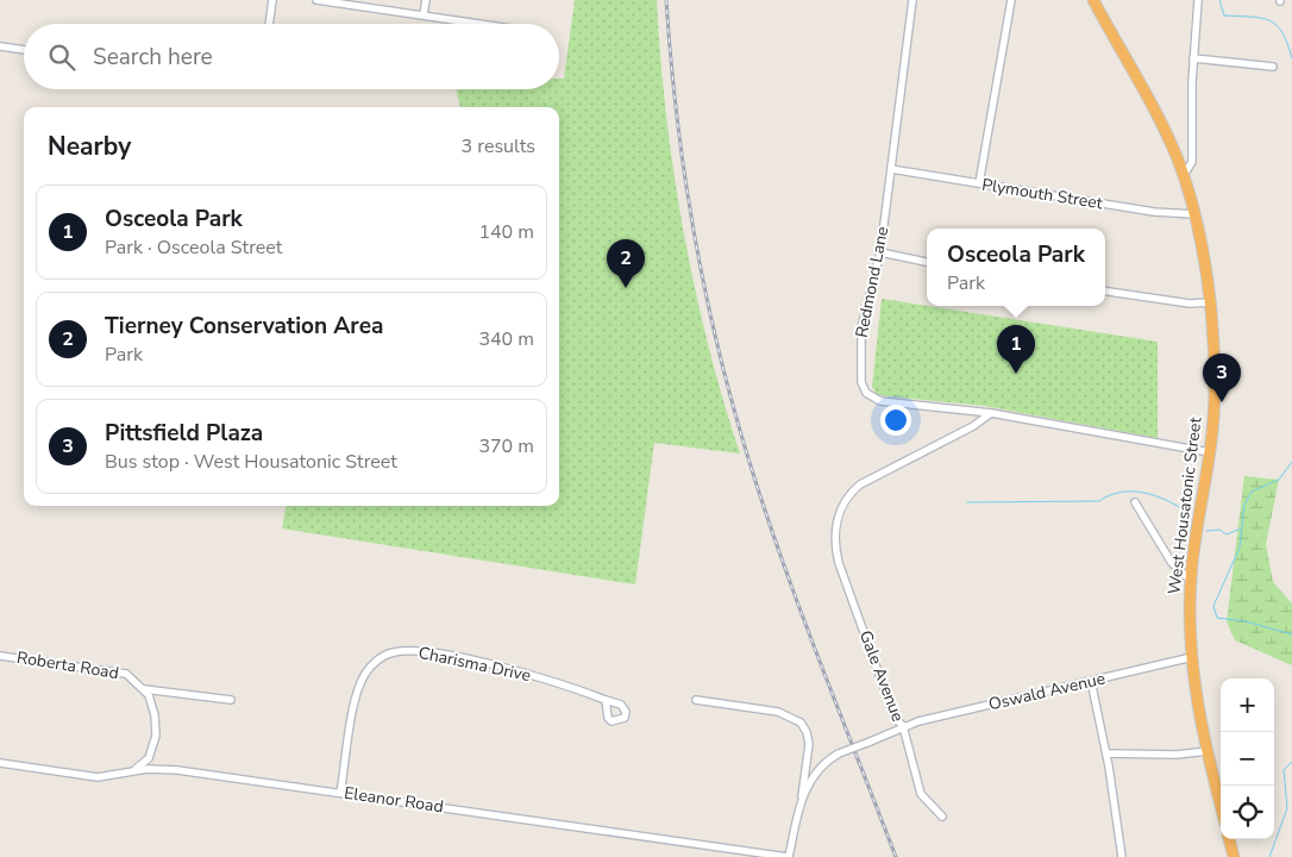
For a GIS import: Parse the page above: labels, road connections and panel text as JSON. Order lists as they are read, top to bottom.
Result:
{
  "streets": {
    "highway": ["West Housatonic Street"],
    "street": [
      "Plymouth Street",
      "Redmond Lane",
      "Charisma Drive",
      "Roberta Road",
      "Gale Avenue",
      "Oswald Avenue",
      "Eleanor Road"
    ]
  },
  "crossings": [
    ["Plymouth Street", "Redmond Lane"],
    ["Plymouth Street", "West Housatonic Street"],
    ["Redmond Lane", "West Housatonic Street"],
    ["Redmond Lane", "Gale Avenue"],
    ["West Housatonic Street", "Oswald Avenue"],
    ["Charisma Drive", "Eleanor Road"],
    ["Gale Avenue", "Oswald Avenue"],
    ["Gale Avenue", "Eleanor Road"]
  ],
  "page": {
    "search": "Search here",
    "heading": ["Nearby", "3 results"],
    "list": [
      {
        "mark": "1",
        "name": "Osceola Park",
        "note": "Park · Osceola Street",
        "value": "140 m"
      },
      {
        "mark": "2",
        "name": "Tierney Conservation Area",
        "note": "Park",
        "value": "340 m"
      },
      {
        "mark": "3",
        "name": "Pittsfield Plaza",
        "note": "Bus stop · West Housatonic Street",
        "value": "370 m"
      }
    ],
    "popup": ["Osceola Park", "Park"],
    "pins": ["2", "1", "3"],
    "map_buttons": ["+", "−"]
  }
}
